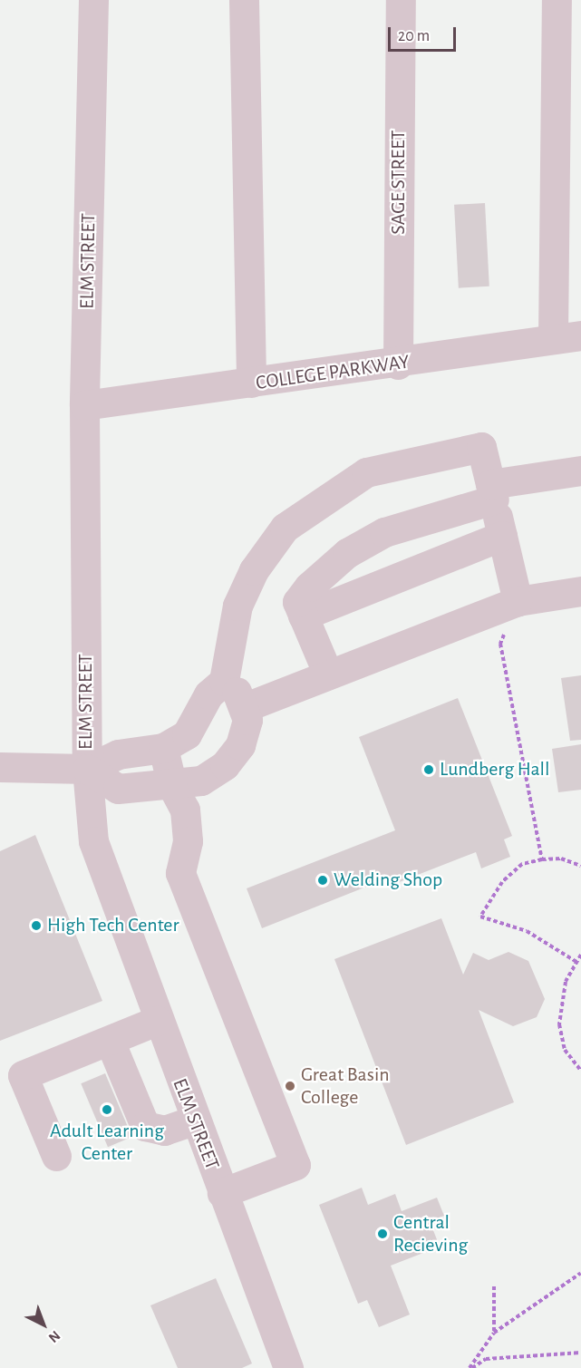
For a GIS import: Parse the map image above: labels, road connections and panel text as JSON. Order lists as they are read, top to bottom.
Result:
{
  "streets": {
    "street": ["SAGE STREET", "ELM STREET", "COLLEGE PARKWAY"]
  },
  "crossings": [
    ["SAGE STREET", "COLLEGE PARKWAY"],
    ["ELM STREET", "COLLEGE PARKWAY"]
  ],
  "places": [
    "Lundberg Hall",
    "Welding Shop",
    "High Tech Center",
    "Great Basin College",
    "Adult Learning Center",
    "Central Recieving"
  ],
  "scale_bar": "20 m",
  "north": "bottom right"
}
